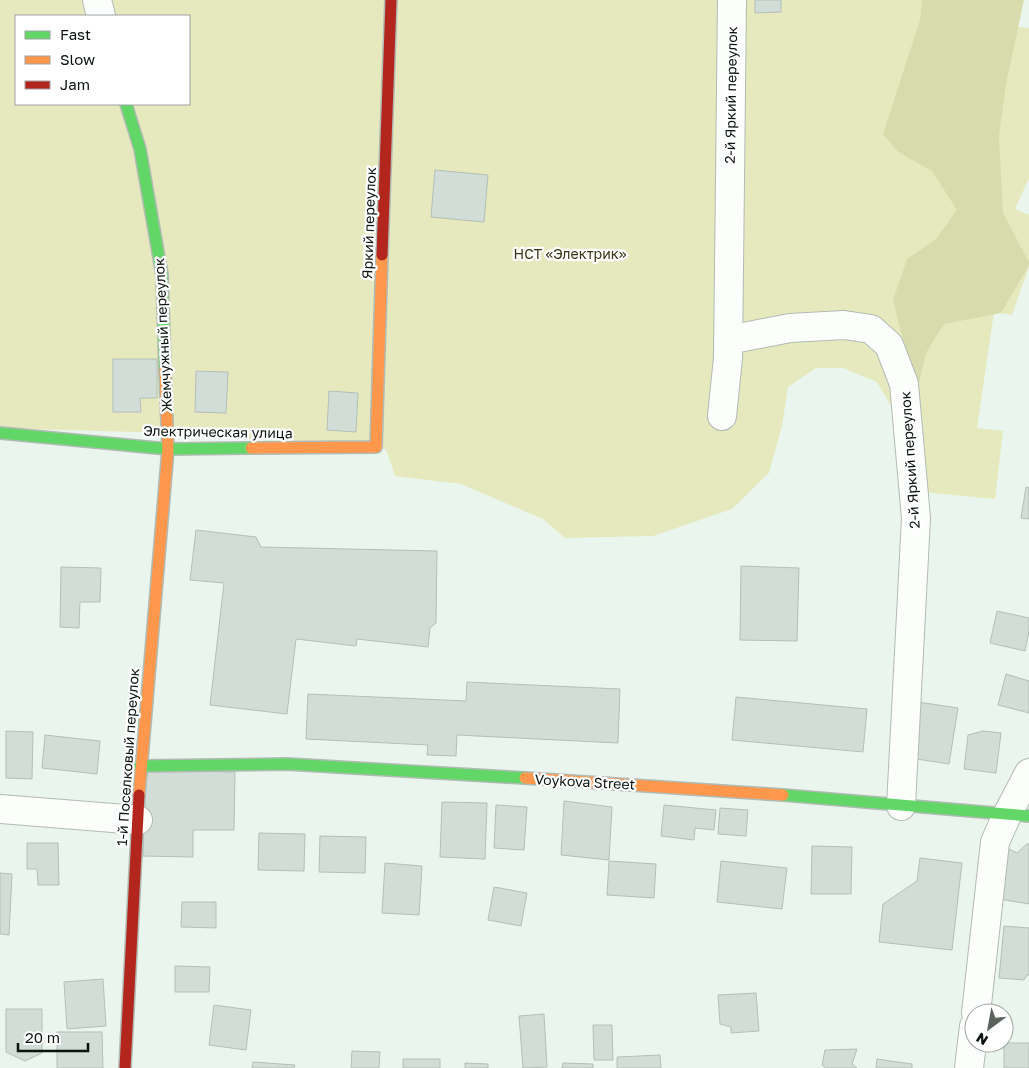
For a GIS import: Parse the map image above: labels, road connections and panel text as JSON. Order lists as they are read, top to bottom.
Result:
{
  "streets": {
    "street": [
      "2-й Яркий переулок",
      "Яркий переулок",
      "Жемчужный переулок",
      "Электрическая улица",
      "1-й Поселковый переулок",
      "Voykova Street"
    ]
  },
  "crossings": [
    ["2-й Яркий переулок", "Voykova Street"],
    ["Яркий переулок", "Электрическая улица"],
    ["Жемчужный переулок", "Электрическая улица"],
    ["Жемчужный переулок", "1-й Поселковый переулок"],
    ["Электрическая улица", "1-й Поселковый переулок"],
    ["1-й Поселковый переулок", "Voykova Street"]
  ],
  "parks": ["НСТ «Электрик»"],
  "legend": ["Fast", "Slow", "Jam"],
  "scale_bar": "20 m",
  "north": "bottom left"
}
